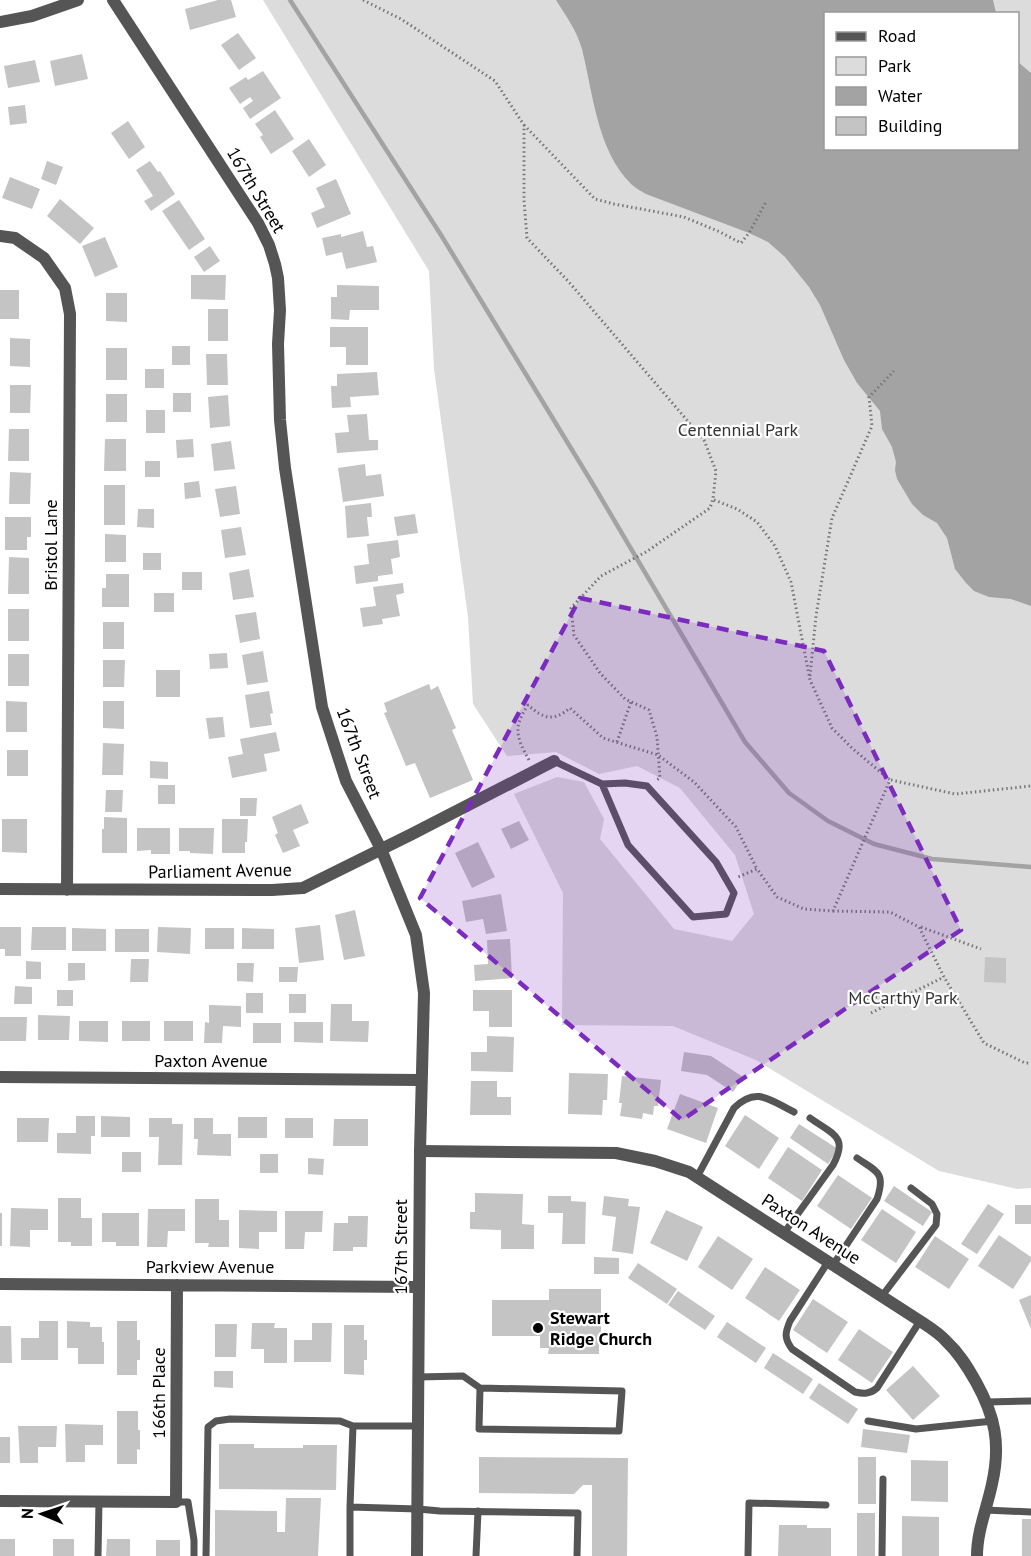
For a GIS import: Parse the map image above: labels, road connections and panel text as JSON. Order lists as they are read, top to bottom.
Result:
{
  "streets": {
    "street": [
      "167th Street",
      "Bristol Lane",
      "Parliament Avenue",
      "Paxton Avenue",
      "Parkview Avenue",
      "166th Place"
    ]
  },
  "crossings": [
    ["167th Street", "Parliament Avenue"],
    ["167th Street", "Paxton Avenue"],
    ["167th Street", "Parkview Avenue"],
    ["Bristol Lane", "Parliament Avenue"],
    ["Parkview Avenue", "166th Place"]
  ],
  "parks": ["Centennial Park", "McCarthy Park"],
  "places": ["Stewart Ridge Church"],
  "legend": [
    "Road",
    "Park",
    "Water",
    "Building"
  ],
  "north": "left"
}
